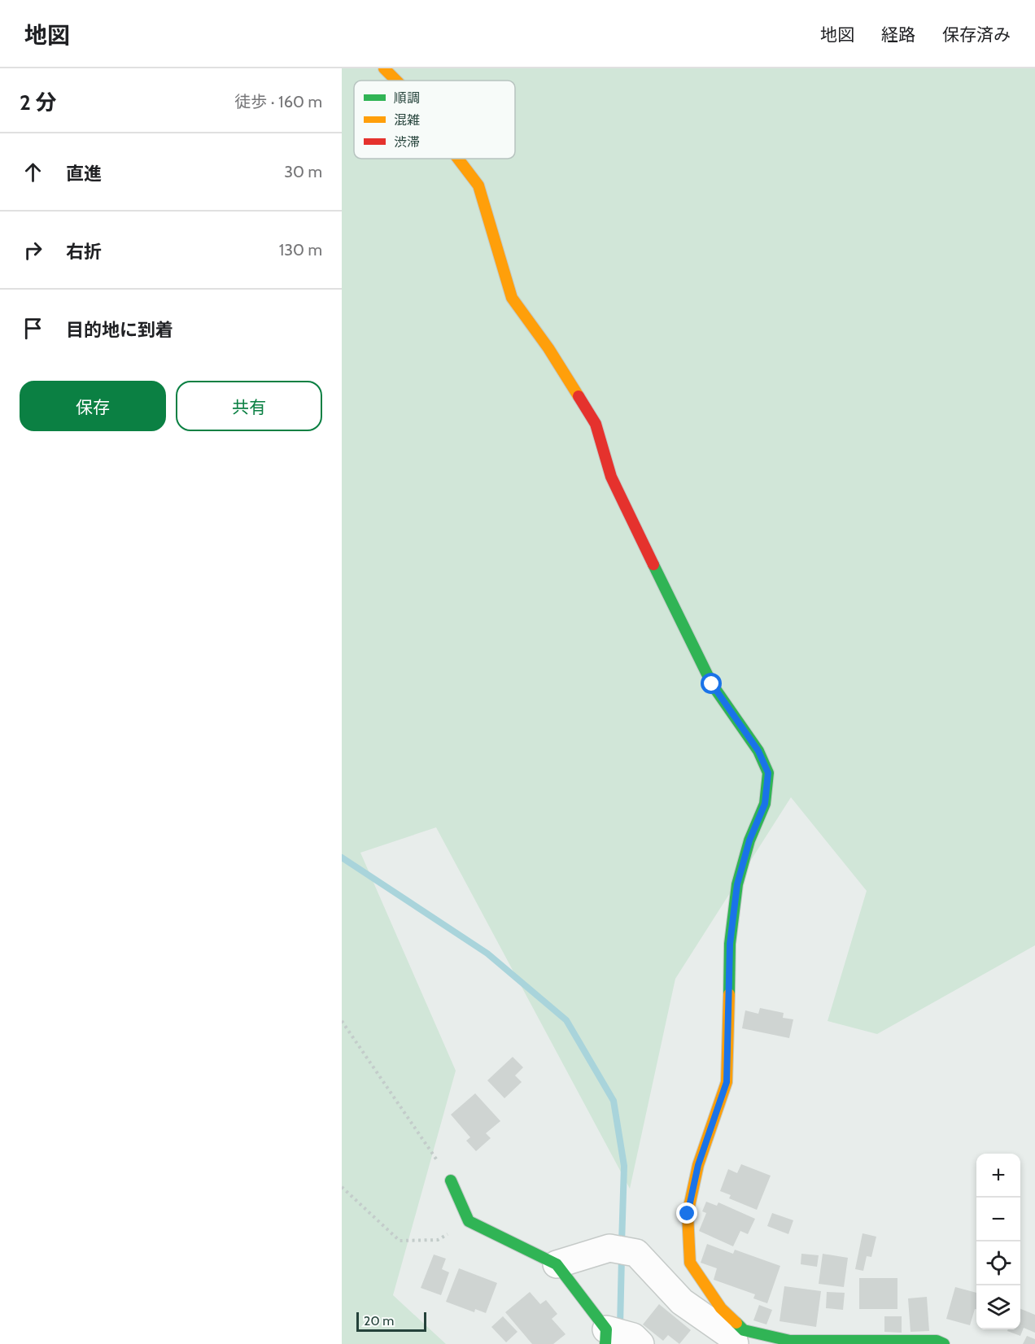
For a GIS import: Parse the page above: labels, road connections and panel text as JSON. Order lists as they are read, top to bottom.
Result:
{
  "legend": ["順調", "混雑", "渋滞"],
  "scale_bar": "20 m",
  "page": {
    "header": "地図",
    "nav": ["地図", "経路", "保存済み"],
    "heading": ["2 分", "徒歩 · 160 m"],
    "list": [
      ["直進", "30 m"],
      ["右折", "130 m"],
      "目的地に到着"
    ],
    "buttons": ["保存", "共有"],
    "map_buttons": ["+", "−"],
    "scale": "20 m"
  }
}
